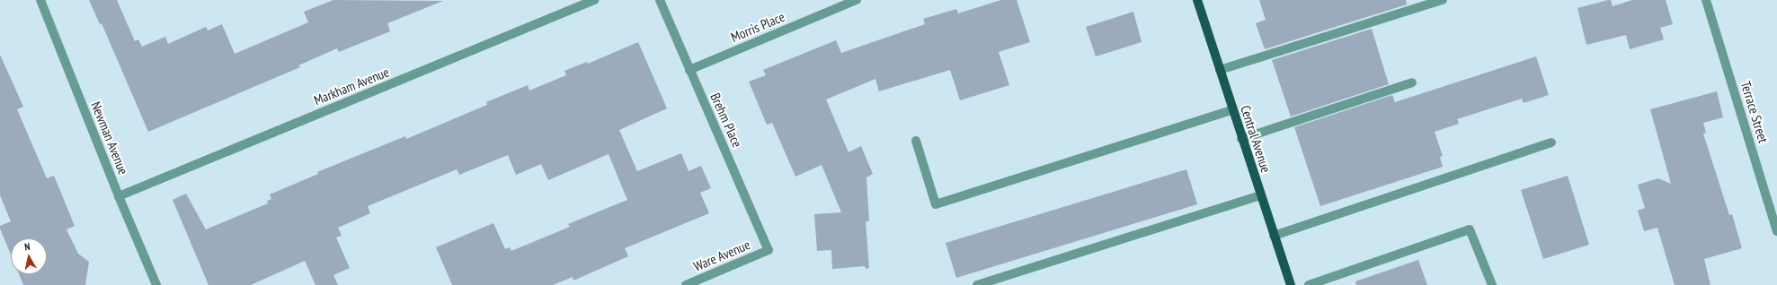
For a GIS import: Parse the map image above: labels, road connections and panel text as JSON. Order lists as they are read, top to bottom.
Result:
{
  "streets": {
    "main road": ["Central Avenue"],
    "street": [
      "Morris Place",
      "Markham Avenue",
      "Terrace Street",
      "Brehm Place",
      "Newman Avenue",
      "Ware Avenue"
    ]
  },
  "crossings": [
    ["Morris Place", "Brehm Place"],
    ["Markham Avenue", "Newman Avenue"],
    ["Brehm Place", "Ware Avenue"]
  ],
  "north": "top"
}
